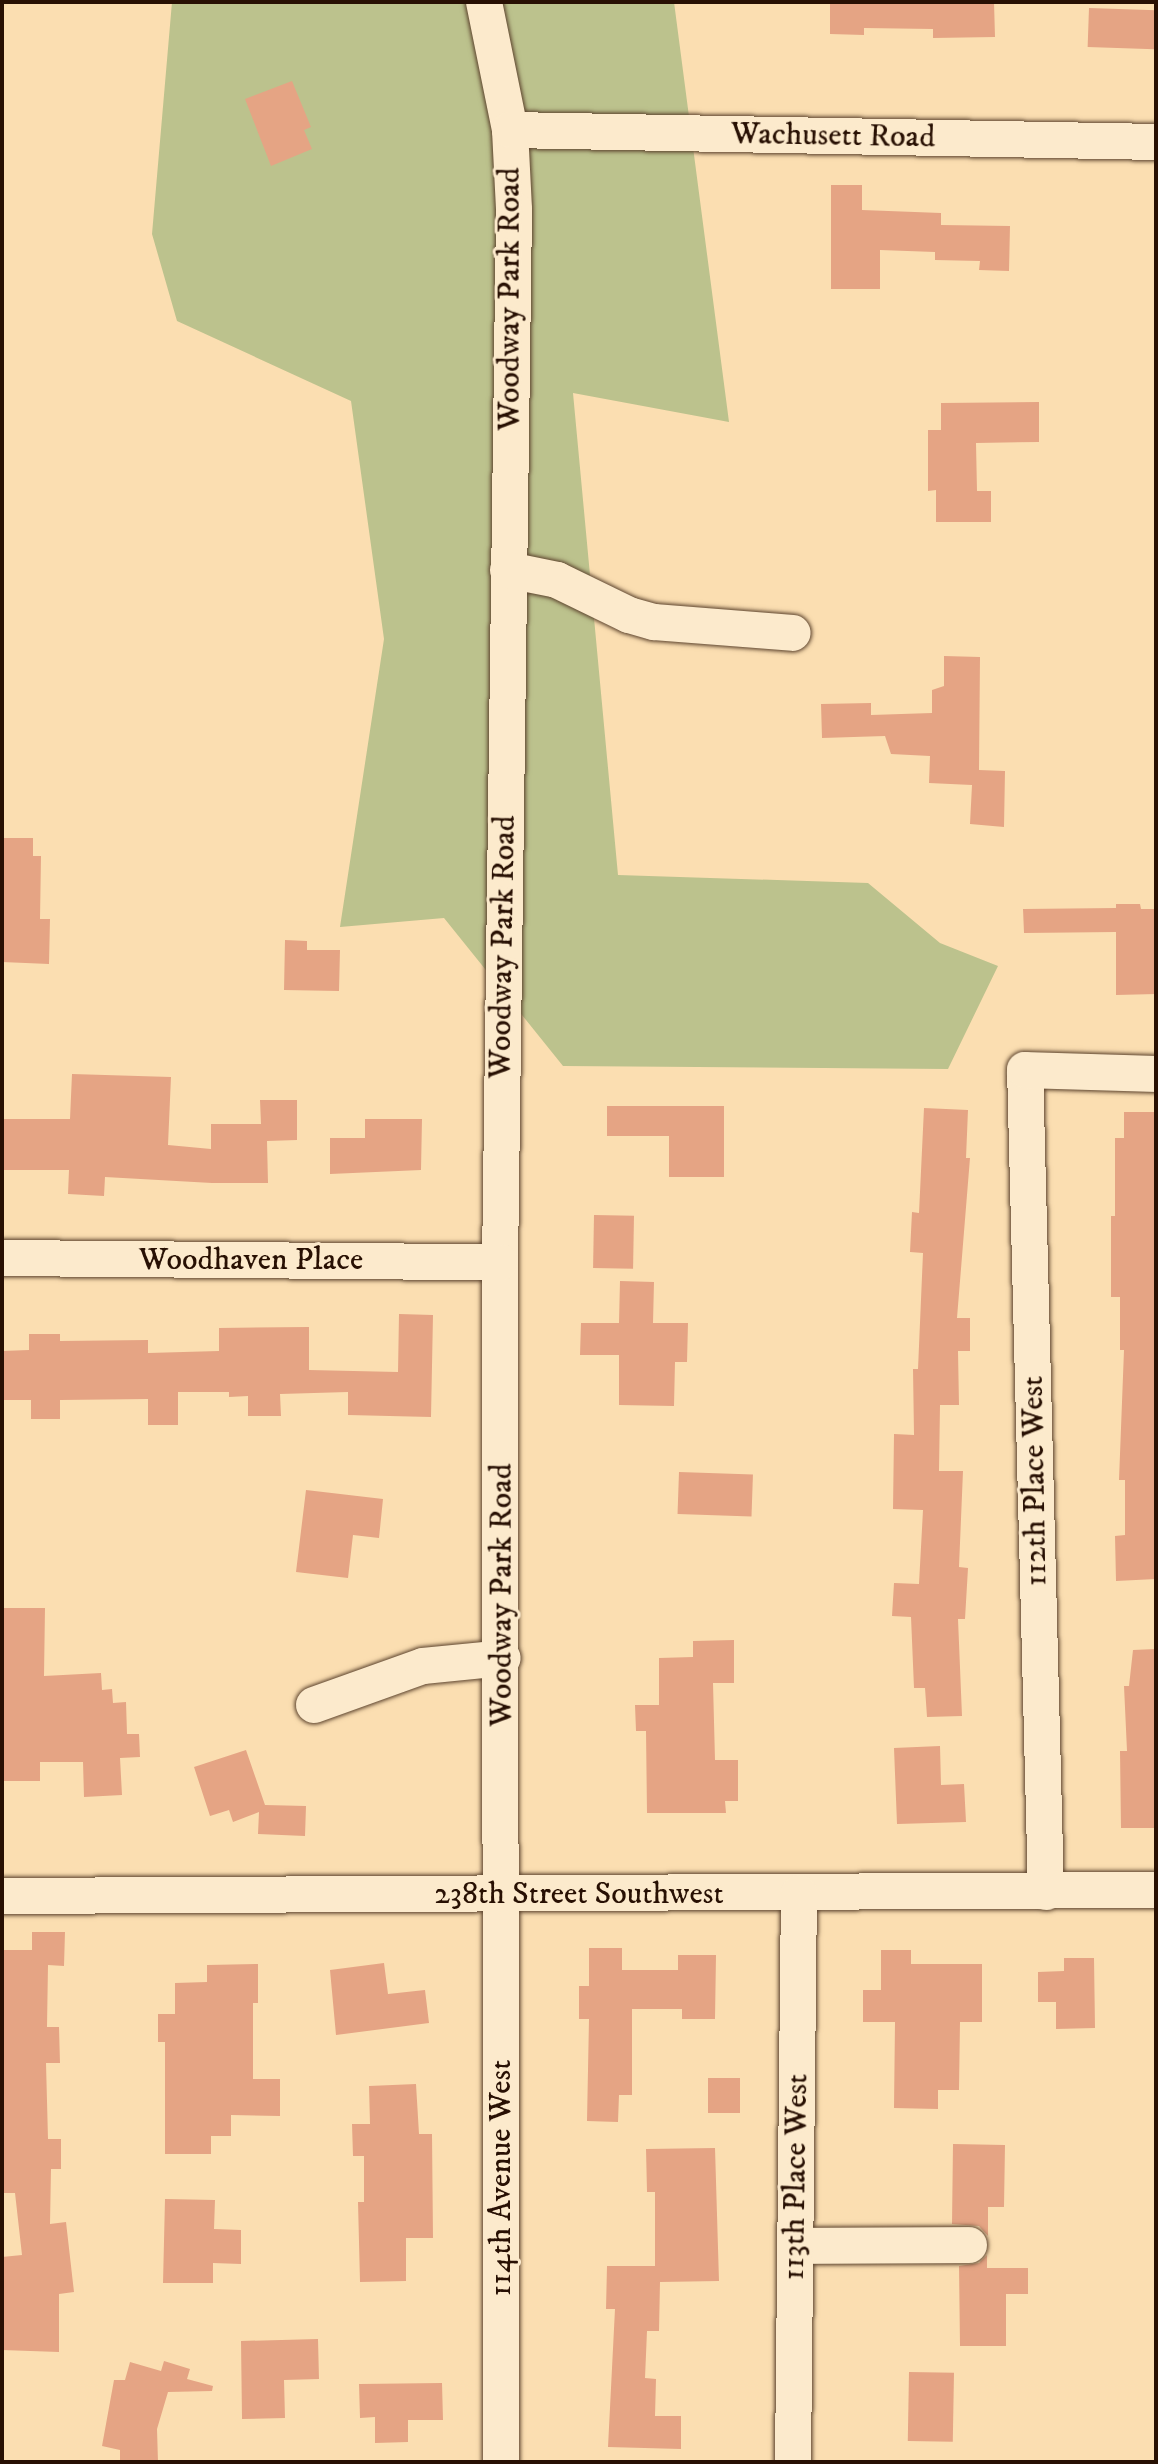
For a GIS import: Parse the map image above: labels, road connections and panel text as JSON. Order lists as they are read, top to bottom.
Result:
{
  "streets": {
    "street": [
      "Wachusett Road",
      "Woodway Park Road",
      "Woodhaven Place",
      "112th Place West",
      "238th Street Southwest",
      "113th Place West",
      "114th Avenue West"
    ]
  },
  "crossings": [
    ["Wachusett Road", "Woodway Park Road"],
    ["Woodway Park Road", "Woodhaven Place"],
    ["Woodway Park Road", "238th Street Southwest"],
    ["Woodway Park Road", "114th Avenue West"],
    ["112th Place West", "238th Street Southwest"],
    ["238th Street Southwest", "113th Place West"],
    ["238th Street Southwest", "114th Avenue West"]
  ]
}
